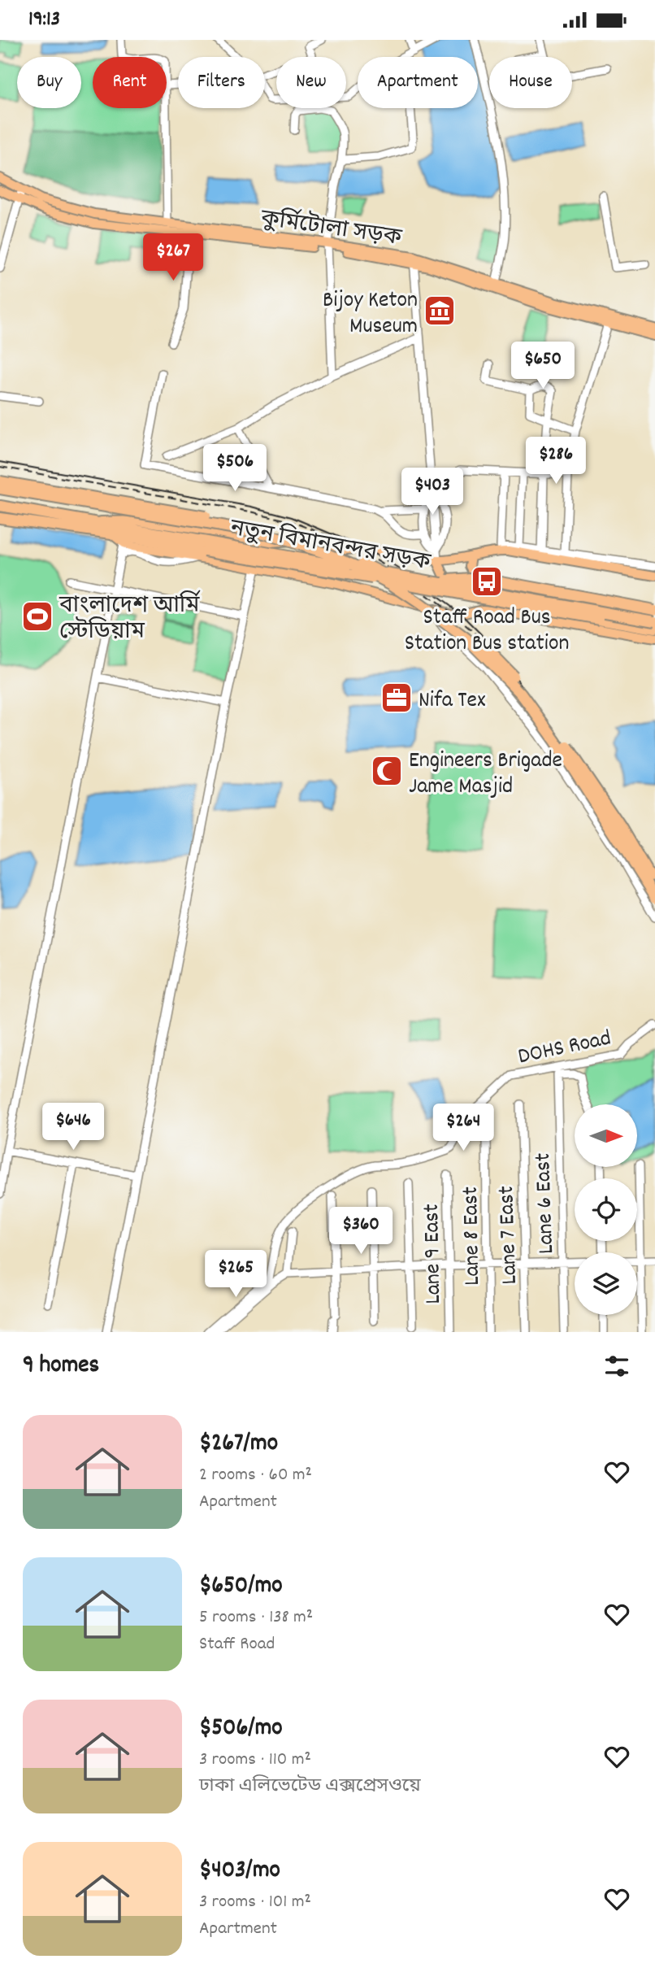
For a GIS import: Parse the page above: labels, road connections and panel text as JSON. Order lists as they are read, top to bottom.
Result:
{
  "streets": {
    "highway": ["নতুন বিমানবন্দর সড়ক"],
    "main road": ["কুর্মিটোলা সড়ক"],
    "street": [
      "DOHS Road",
      "Lane 6 East",
      "Lane 7 East",
      "Lane 8 East",
      "Lane 9 East"
    ]
  },
  "places": {
    "museum": ["Bijoy Keton Museum"],
    "bus stop": ["Staff Road Bus Station Bus station"],
    "sports": ["বাংলাদেশ আর্মি স্টেডিয়াম"],
    "office": ["Nifa Tex"],
    "mosque": ["Engineers Brigade Jame Masjid"]
  },
  "north": "right",
  "page": {
    "status": "19:13",
    "chip": [
      "Buy",
      "Rent",
      "Filters",
      "New",
      "Apartment",
      "House"
    ],
    "price": [
      "$267",
      "$650",
      "$286",
      "$506",
      "$403",
      "$646",
      "$264",
      "$360",
      "$265"
    ],
    "heading": "9 homes",
    "list": [
      {
        "name": "$267/mo",
        "note": "2 rooms · 60 m² · Apartment"
      },
      {
        "name": "$650/mo",
        "note": "5 rooms · 138 m² · Staff Road"
      },
      {
        "name": "$506/mo",
        "note": "3 rooms · 110 m² · ঢাকা এলিভেটেড এক্সপ্রেসওয়ে"
      },
      {
        "name": "$403/mo",
        "note": "3 rooms · 101 m² · Apartment"
      }
    ]
  }
}
